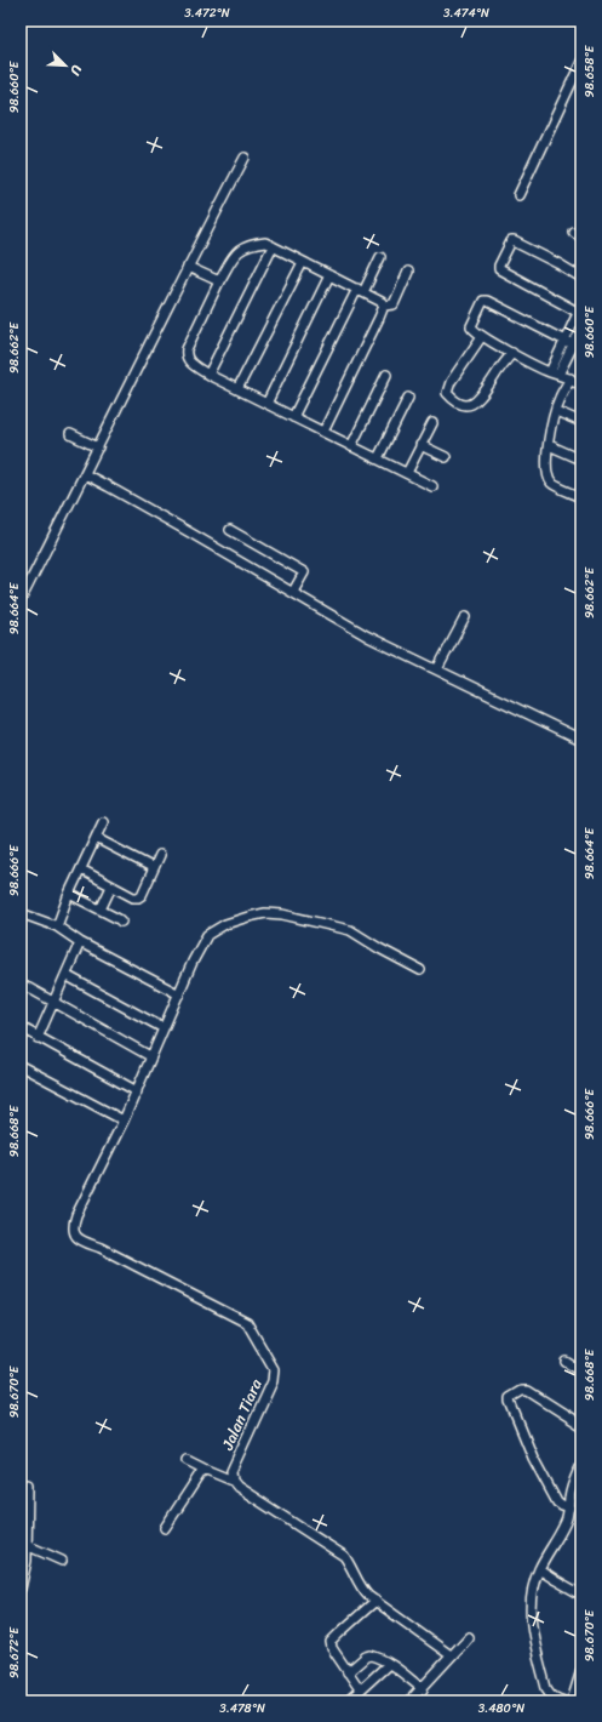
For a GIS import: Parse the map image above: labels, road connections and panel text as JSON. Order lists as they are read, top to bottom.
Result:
{
  "streets": {
    "street": ["Jalan Tiara"]
  },
  "north": "bottom right",
  "coordinates": [
    "3.472°N",
    "3.474°N",
    "98.658°E",
    "98.660°E",
    "98.662°E",
    "98.664°E",
    "98.666°E",
    "98.668°E",
    "98.670°E",
    "98.672°E",
    "3.478°N",
    "3.480°N"
  ]
}
